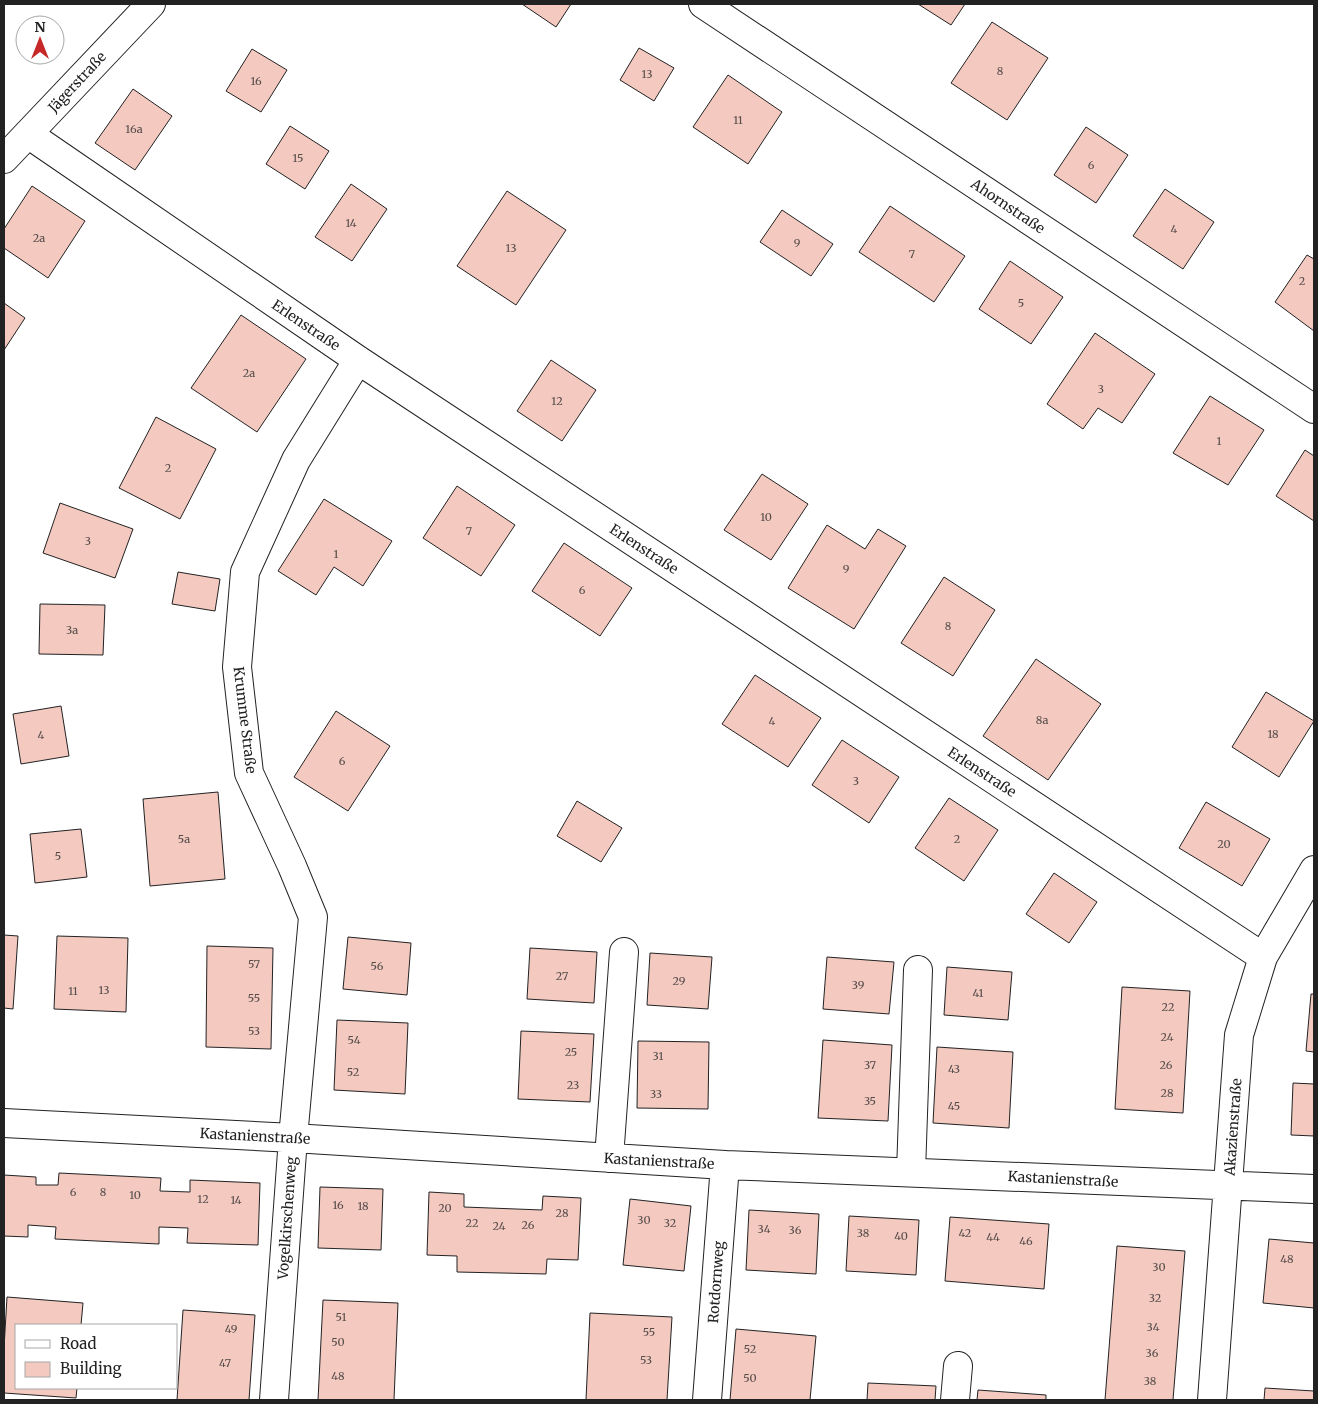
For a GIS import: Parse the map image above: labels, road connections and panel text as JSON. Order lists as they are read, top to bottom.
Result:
{
  "streets": {
    "street": [
      "Jägerstraße",
      "Ahornstraße",
      "Erlenstraße",
      "Krumme Straße",
      "Akazienstraße",
      "Kastanienstraße",
      "Vogelkirschenweg",
      "Rotdornweg"
    ]
  },
  "crossings": [
    ["Jägerstraße", "Erlenstraße"],
    ["Erlenstraße", "Krumme Straße"],
    ["Erlenstraße", "Akazienstraße"],
    ["Krumme Straße", "Vogelkirschenweg"],
    ["Akazienstraße", "Kastanienstraße"],
    ["Kastanienstraße", "Vogelkirschenweg"],
    ["Kastanienstraße", "Rotdornweg"]
  ],
  "house_numbers": [
    "8",
    "13",
    "16",
    "11",
    "16a",
    "15",
    "6",
    "14",
    "4",
    "2a",
    "9",
    "13",
    "7",
    "2",
    "5",
    "2a",
    "3",
    "12",
    "1",
    "2",
    "10",
    "7",
    "3",
    "1",
    "9",
    "6",
    "8",
    "3a",
    "8a",
    "4",
    "18",
    "4",
    "6",
    "3",
    "5a",
    "2",
    "20",
    "5",
    "57",
    "56",
    "27",
    "29",
    "39",
    "13",
    "11",
    "41",
    "55",
    "22",
    "53",
    "24",
    "54",
    "25",
    "31",
    "37",
    "26",
    "43",
    "52",
    "23",
    "28",
    "33",
    "35",
    "45",
    "6",
    "8",
    "10",
    "12",
    "14",
    "16",
    "18",
    "20",
    "28",
    "30",
    "22",
    "32",
    "26",
    "24",
    "34",
    "36",
    "38",
    "42",
    "40",
    "44",
    "46",
    "48",
    "30",
    "32",
    "51",
    "34",
    "49",
    "55",
    "50",
    "52",
    "36",
    "53",
    "47",
    "48",
    "50",
    "38"
  ],
  "legend": ["Road", "Building"],
  "north": "top"
}
